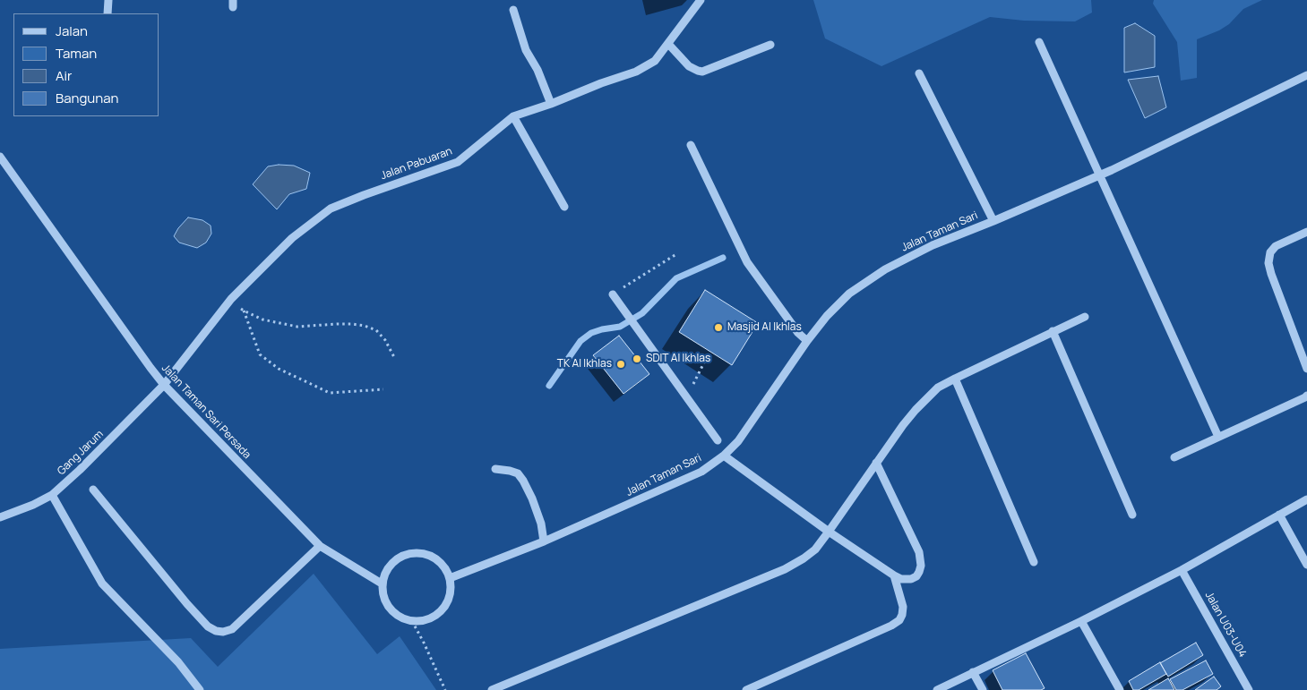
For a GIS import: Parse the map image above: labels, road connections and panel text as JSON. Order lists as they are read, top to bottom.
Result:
{
  "streets": {
    "street": [
      "Jalan Pabuaran",
      "Jalan Taman Sari",
      "Jalan Taman Sari Persada",
      "Gang Jarum",
      "Jalan U03-U04"
    ]
  },
  "crossings": [
    ["Jalan Pabuaran", "Jalan Taman Sari Persada"],
    ["Jalan Pabuaran", "Gang Jarum"],
    ["Jalan Taman Sari", "Jalan Taman Sari Persada"],
    ["Jalan Taman Sari Persada", "Gang Jarum"]
  ],
  "places": ["Masjid Al Ikhlas", "SDIT Al Ikhlas", "TK Al Ikhlas"],
  "legend": [
    "Jalan",
    "Taman",
    "Air",
    "Bangunan"
  ]
}
